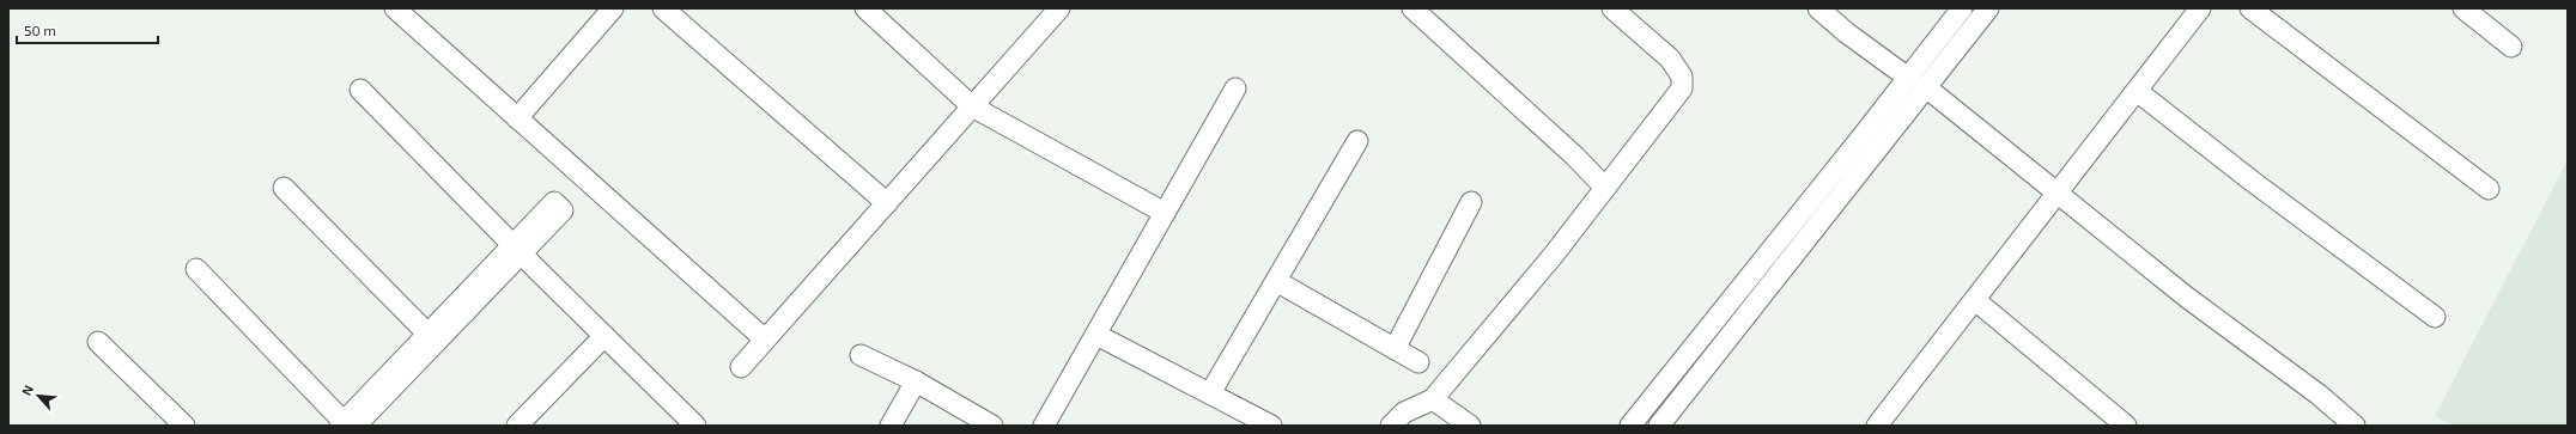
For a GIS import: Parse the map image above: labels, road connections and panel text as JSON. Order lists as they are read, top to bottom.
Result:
{
  "scale_bar": "50 m",
  "north": "top left"
}
